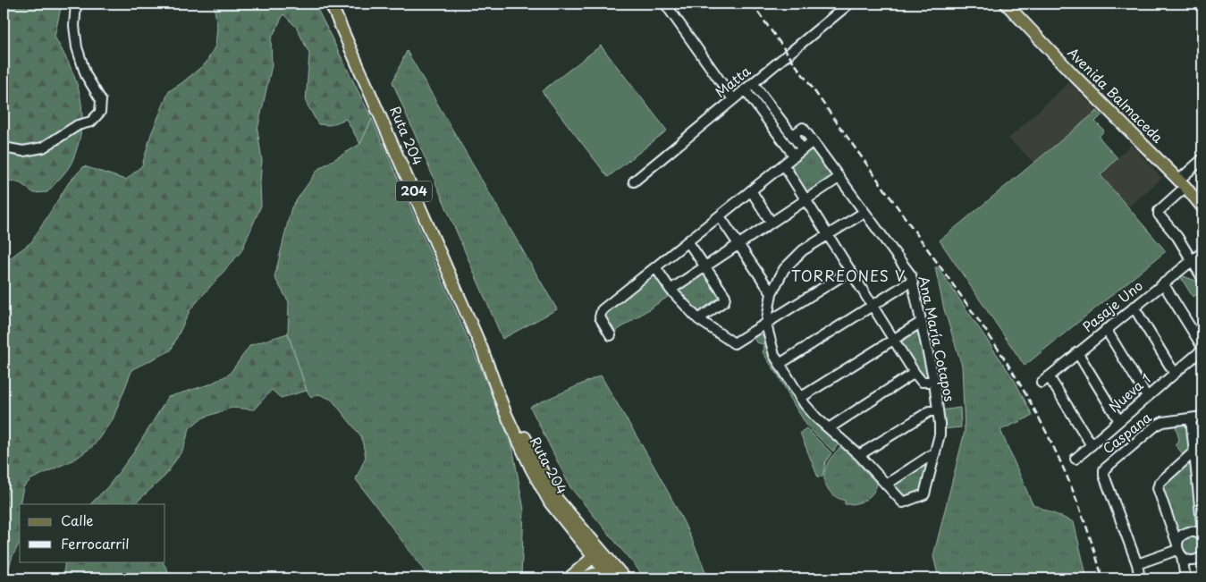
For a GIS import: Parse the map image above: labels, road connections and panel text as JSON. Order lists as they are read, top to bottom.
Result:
{
  "streets": {
    "main road": ["Avenida Balmaceda", "Ruta 204", "204"],
    "street": [
      "Matta",
      "Pasaje Uno",
      "Ana María Cotapos",
      "Nueva 1",
      "Caspana"
    ]
  },
  "districts": ["TORREONES V"],
  "legend": ["Calle", "Ferrocarril"]
}
